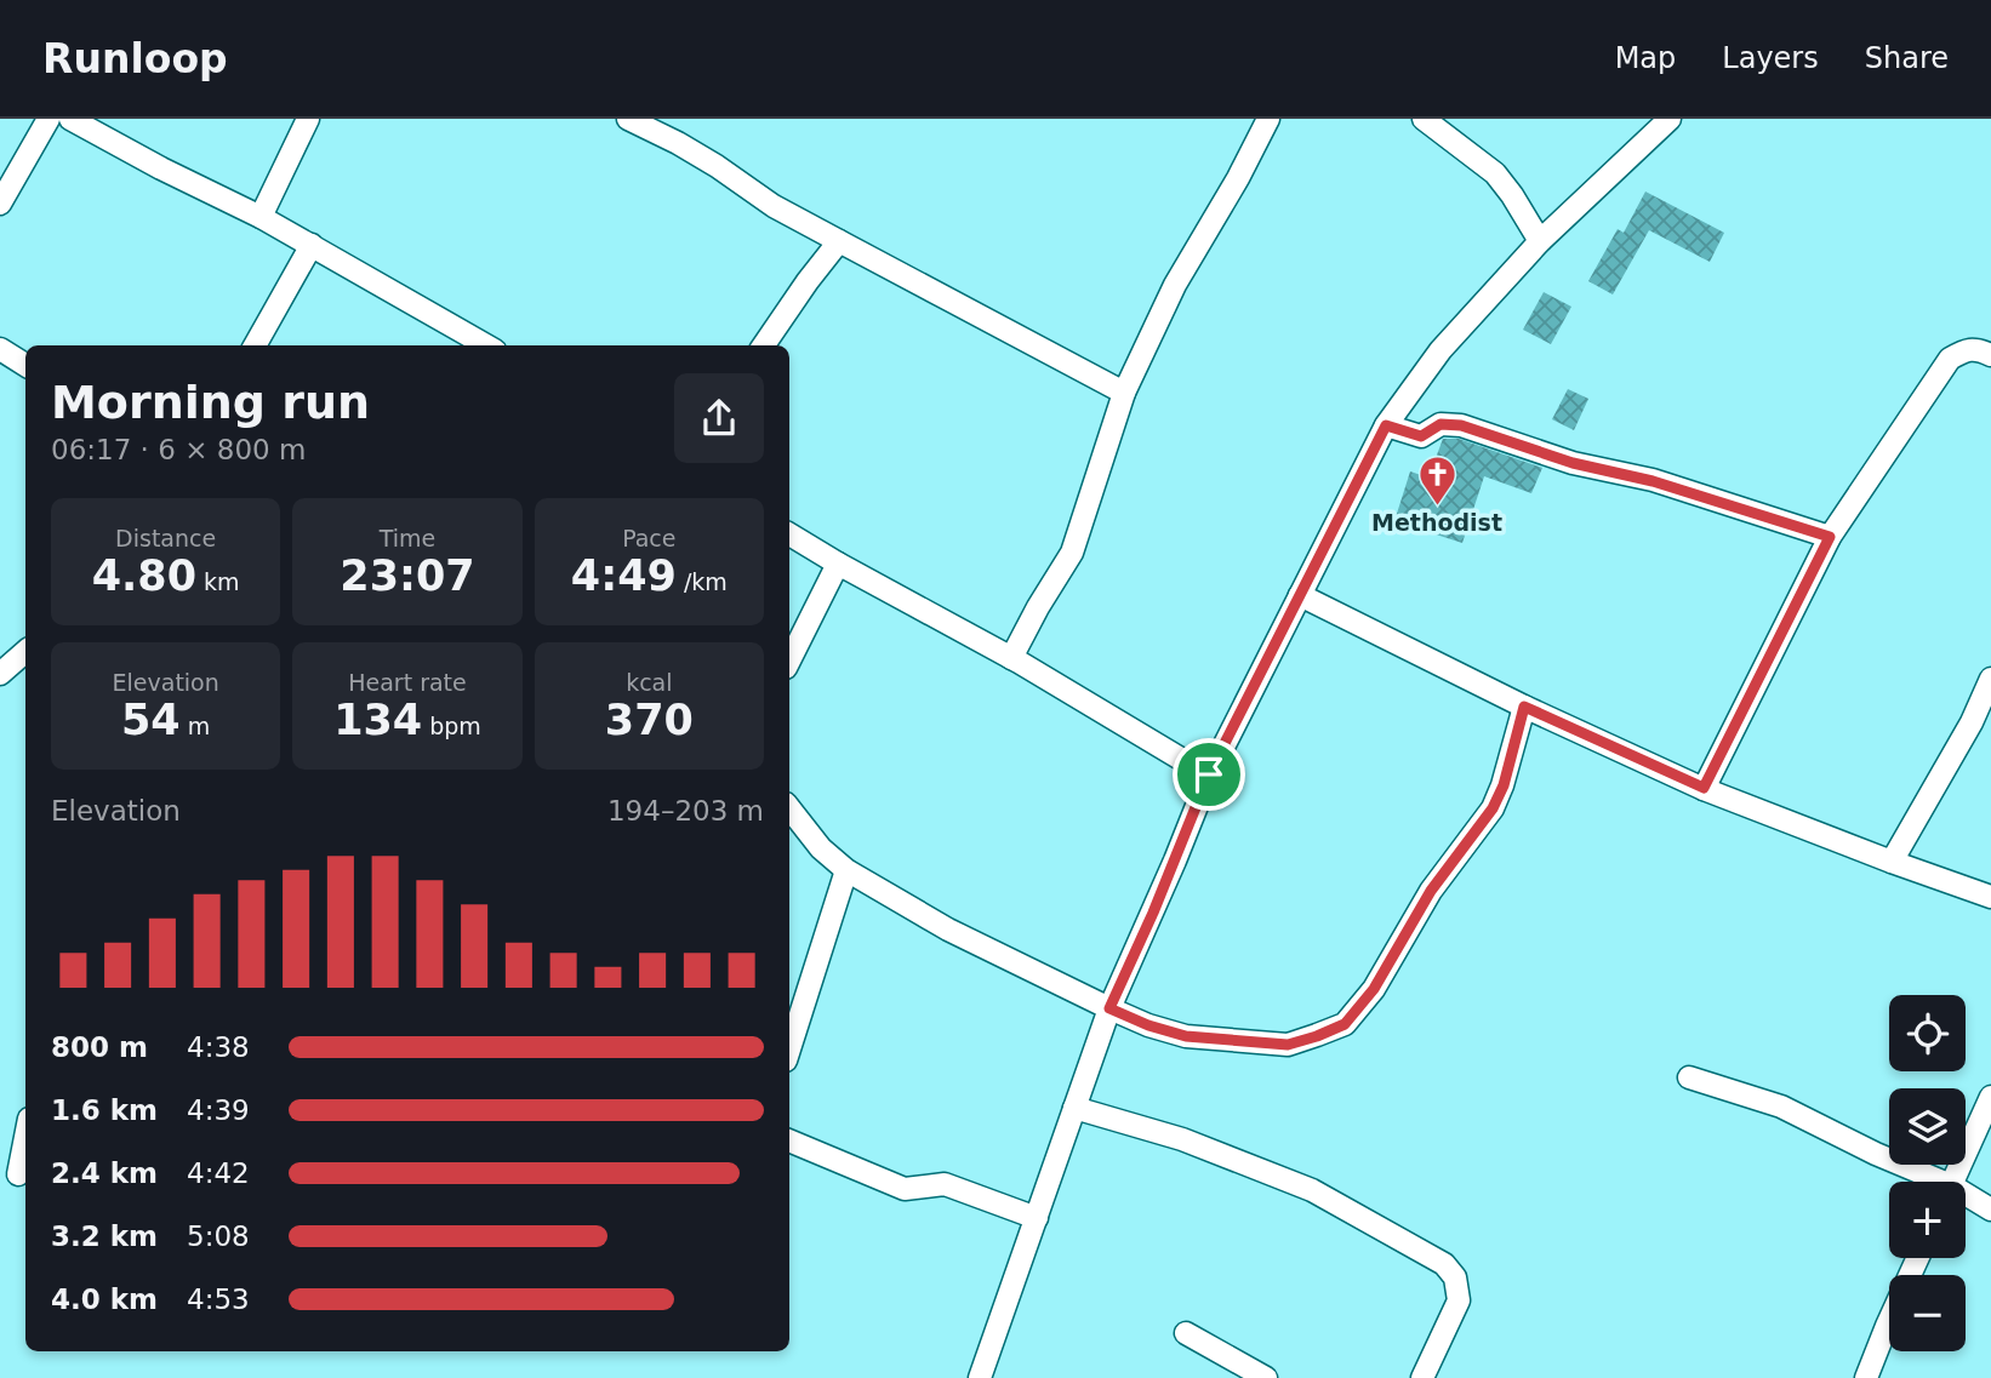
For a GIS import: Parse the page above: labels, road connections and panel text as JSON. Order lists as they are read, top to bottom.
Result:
{
  "places": {
    "church": ["Methodist"]
  },
  "page": {
    "header": "Runloop",
    "nav": ["Map", "Layers", "Share"],
    "heading": ["Morning run", "06:17 · 6 × 800 m"],
    "stats": [
      ["Distance", "4.80 km"],
      ["Time", "23:07"],
      ["Pace", "4:49 /km"],
      ["Elevation", "54 m"],
      ["Heart rate", "134 bpm"],
      ["kcal", "370"]
    ],
    "chart": ["Elevation", "194–203 m"],
    "map_buttons": ["+", "−"],
    "list": [
      {
        "name": "800 m",
        "note": "4:38"
      },
      {
        "name": "1.6 km",
        "note": "4:39"
      },
      {
        "name": "2.4 km",
        "note": "4:42"
      },
      {
        "name": "3.2 km",
        "note": "5:08"
      },
      {
        "name": "4.0 km",
        "note": "4:53"
      }
    ]
  }
}
